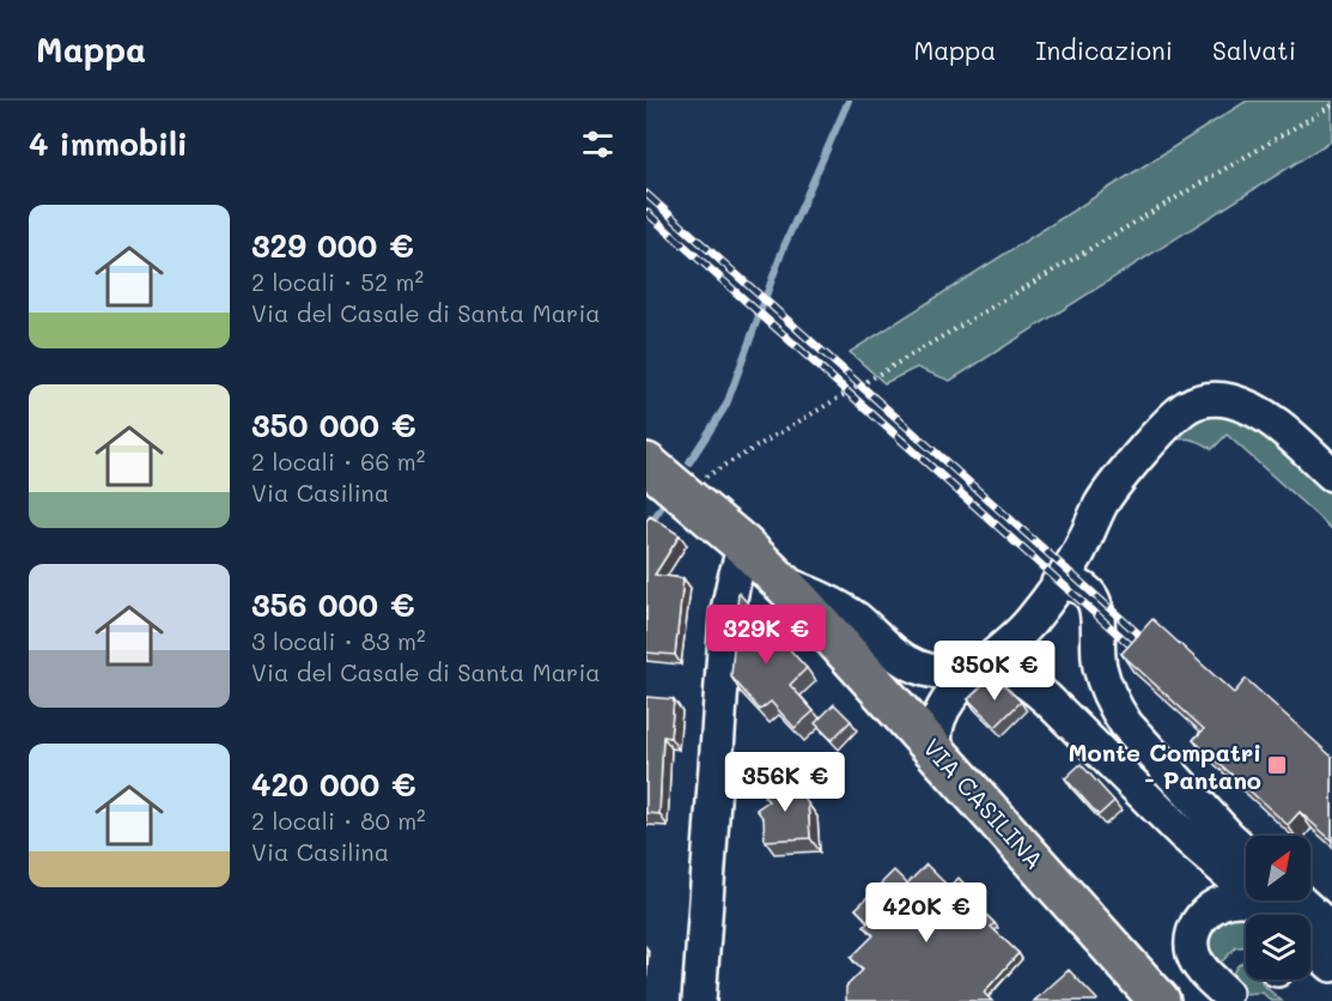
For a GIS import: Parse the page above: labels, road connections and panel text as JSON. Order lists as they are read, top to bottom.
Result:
{
  "streets": {
    "main road": ["VIA CASILINA"]
  },
  "places": {
    "transit": ["Monte Compatri - Pantano"]
  },
  "north": "top right",
  "page": {
    "header": "Mappa",
    "nav": ["Mappa", "Indicazioni", "Salvati"],
    "heading": "4 immobili",
    "list": [
      {
        "name": "329 000 €",
        "note": "2 locali · 52 m² · Via del Casale di Santa Maria"
      },
      {
        "name": "350 000 €",
        "note": "2 locali · 66 m² · Via Casilina"
      },
      {
        "name": "356 000 €",
        "note": "3 locali · 83 m² · Via del Casale di Santa Maria"
      },
      {
        "name": "420 000 €",
        "note": "2 locali · 80 m² · Via Casilina"
      }
    ],
    "price": [
      "329K €",
      "350K €",
      "356K €",
      "420K €"
    ]
  }
}
